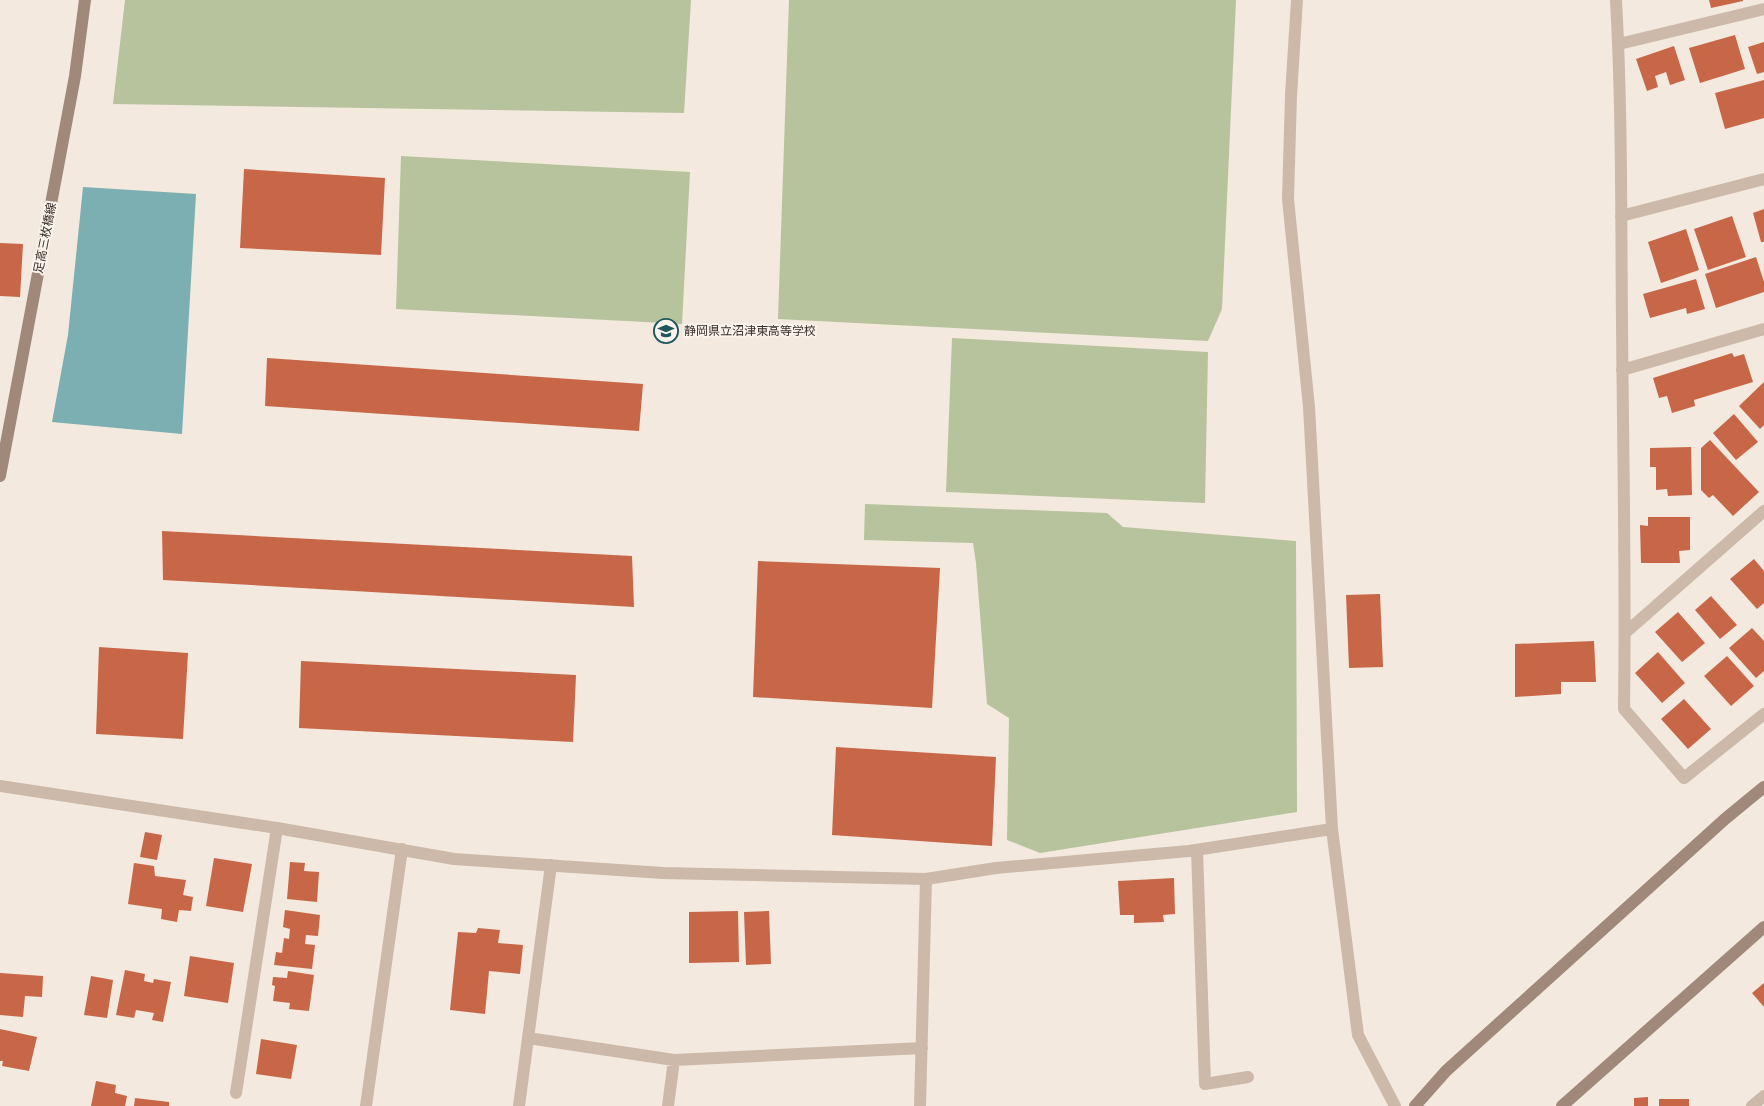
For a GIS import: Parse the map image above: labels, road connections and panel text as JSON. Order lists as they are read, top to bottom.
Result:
{
  "streets": {
    "street": ["足高三枚橋線"]
  },
  "places": {
    "school or university": ["静岡県立沼津東高等学校"]
  }
}
